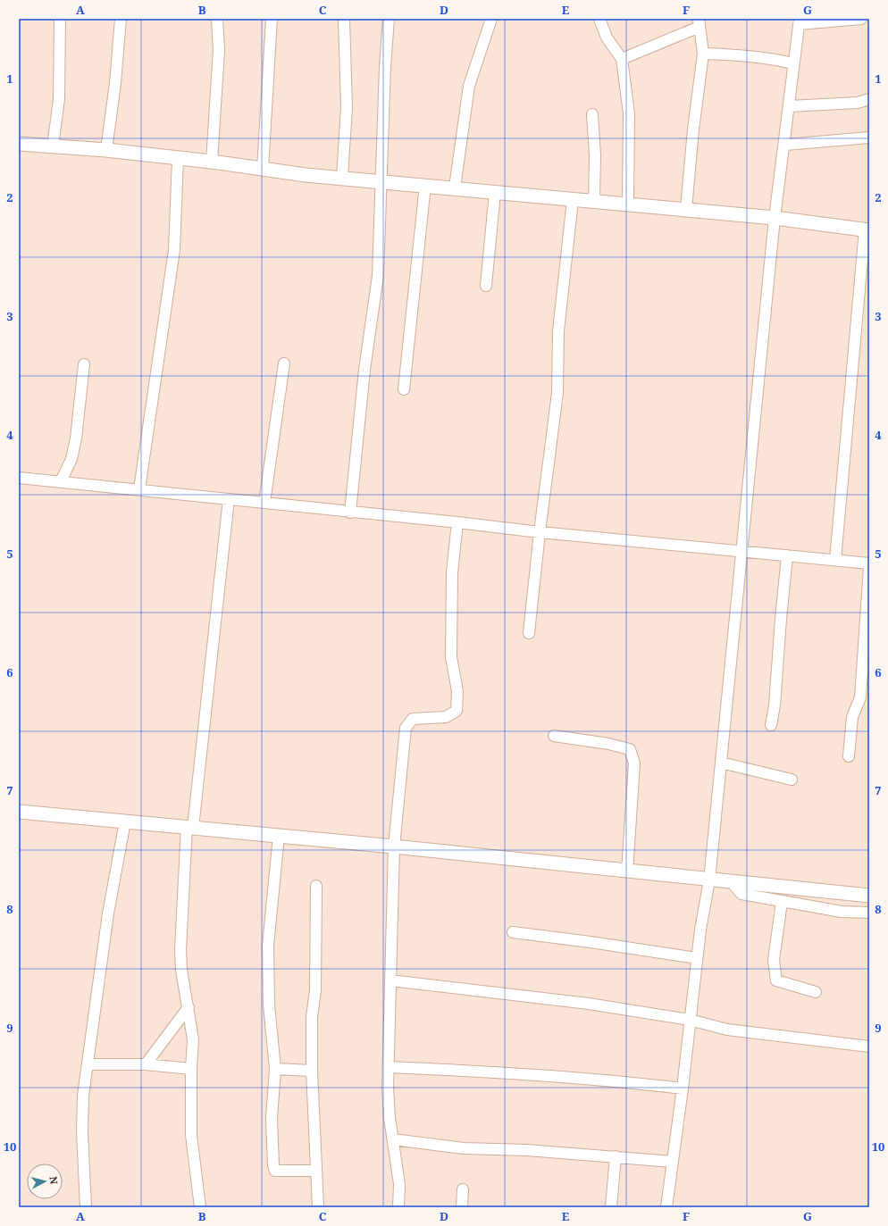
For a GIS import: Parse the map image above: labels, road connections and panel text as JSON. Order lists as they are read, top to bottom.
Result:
{
  "north": "right",
  "grid": {
    "columns": [
      "A",
      "B",
      "C",
      "D",
      "E",
      "F",
      "G"
    ],
    "rows": [
      "1",
      "2",
      "3",
      "4",
      "5",
      "6",
      "7",
      "8",
      "9",
      "10"
    ]
  }
}
